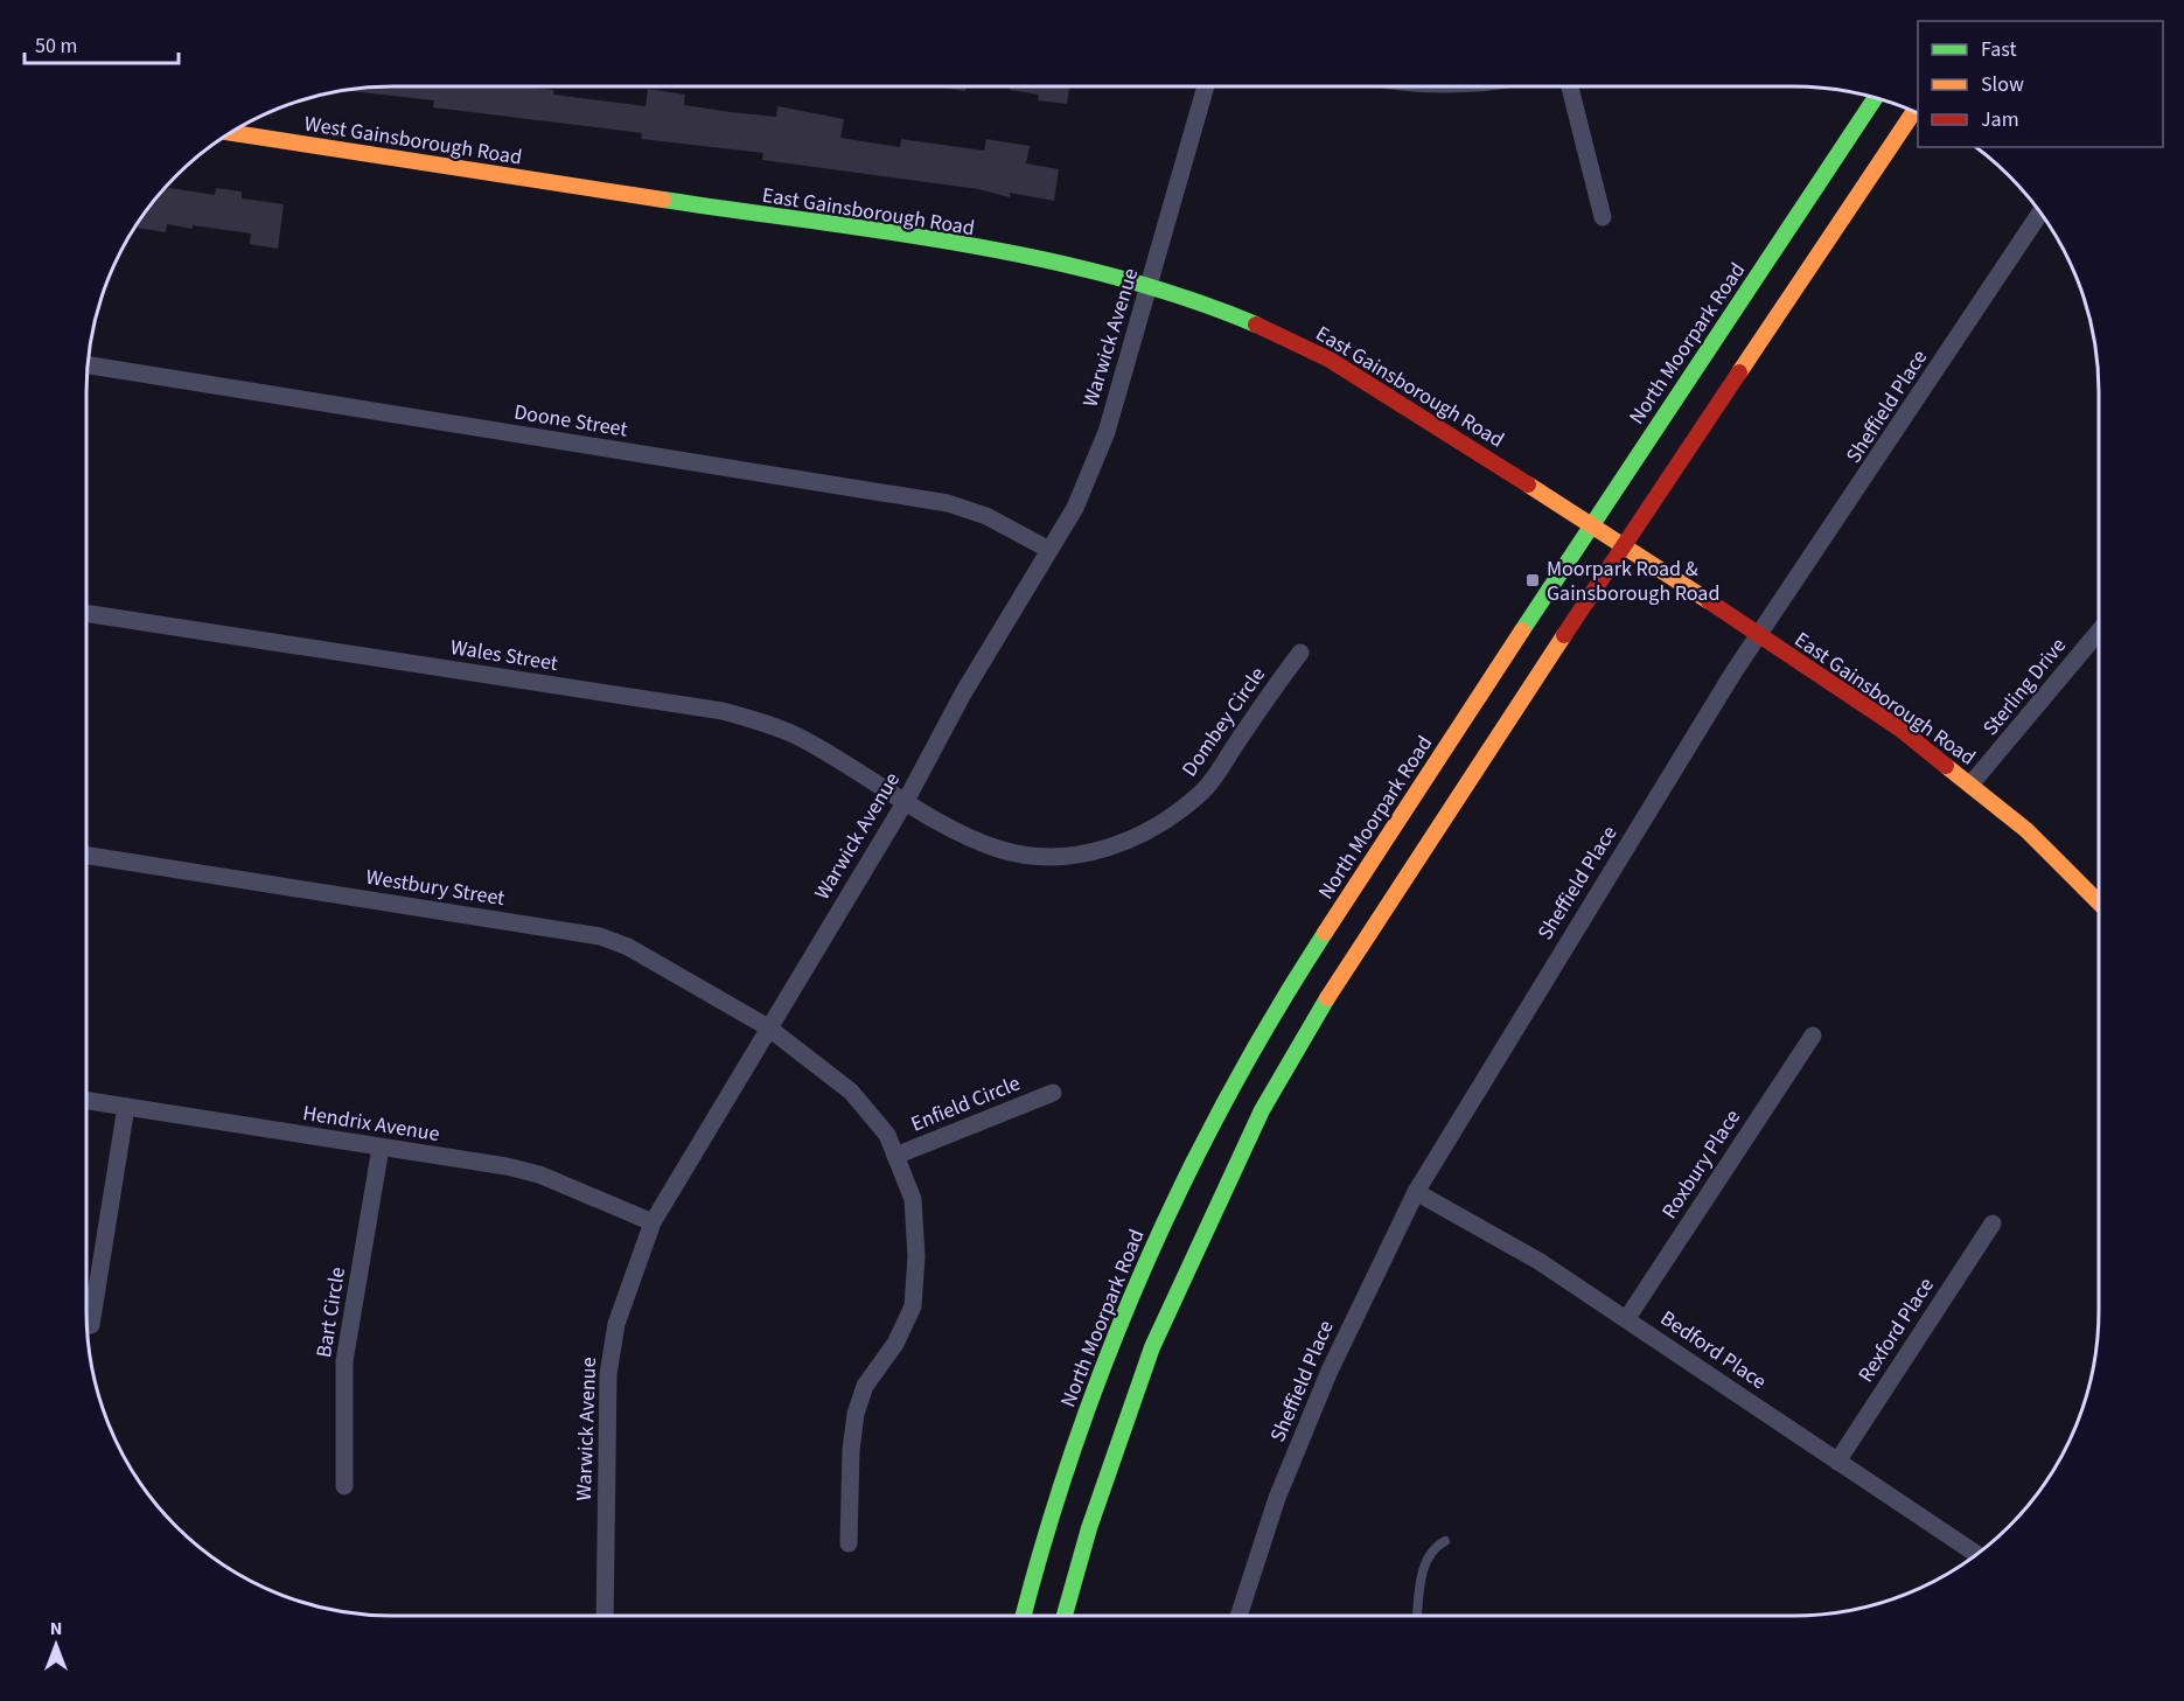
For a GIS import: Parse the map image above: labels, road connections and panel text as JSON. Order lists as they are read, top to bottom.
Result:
{
  "streets": {
    "main road": ["West Gainsborough Road", "East Gainsborough Road", "North Moorpark Road"],
    "street": [
      "Warwick Avenue",
      "Sheffield Place",
      "Doone Street",
      "Wales Street",
      "Sterling Drive",
      "Dombey Circle",
      "Westbury Street",
      "Enfield Circle",
      "Hendrix Avenue",
      "Roxbury Place",
      "Bart Circle",
      "Rexford Place",
      "Bedford Place"
    ]
  },
  "crossings": [
    ["West Gainsborough Road", "East Gainsborough Road"],
    ["East Gainsborough Road", "Warwick Avenue"],
    ["East Gainsborough Road", "North Moorpark Road"],
    ["East Gainsborough Road", "Sheffield Place"],
    ["East Gainsborough Road", "Sterling Drive"],
    ["Warwick Avenue", "Doone Street"],
    ["Warwick Avenue", "Wales Street"],
    ["Warwick Avenue", "Dombey Circle"],
    ["Warwick Avenue", "Westbury Street"],
    ["Warwick Avenue", "Hendrix Avenue"],
    ["Sheffield Place", "Bedford Place"],
    ["Wales Street", "Dombey Circle"],
    ["Westbury Street", "Enfield Circle"],
    ["Hendrix Avenue", "Bart Circle"],
    ["Roxbury Place", "Bedford Place"],
    ["Rexford Place", "Bedford Place"]
  ],
  "places": {
    "transit": ["Moorpark Road & Gainsborough Road"]
  },
  "legend": ["Fast", "Slow", "Jam"],
  "scale_bar": "50 m",
  "north": "top"
}
